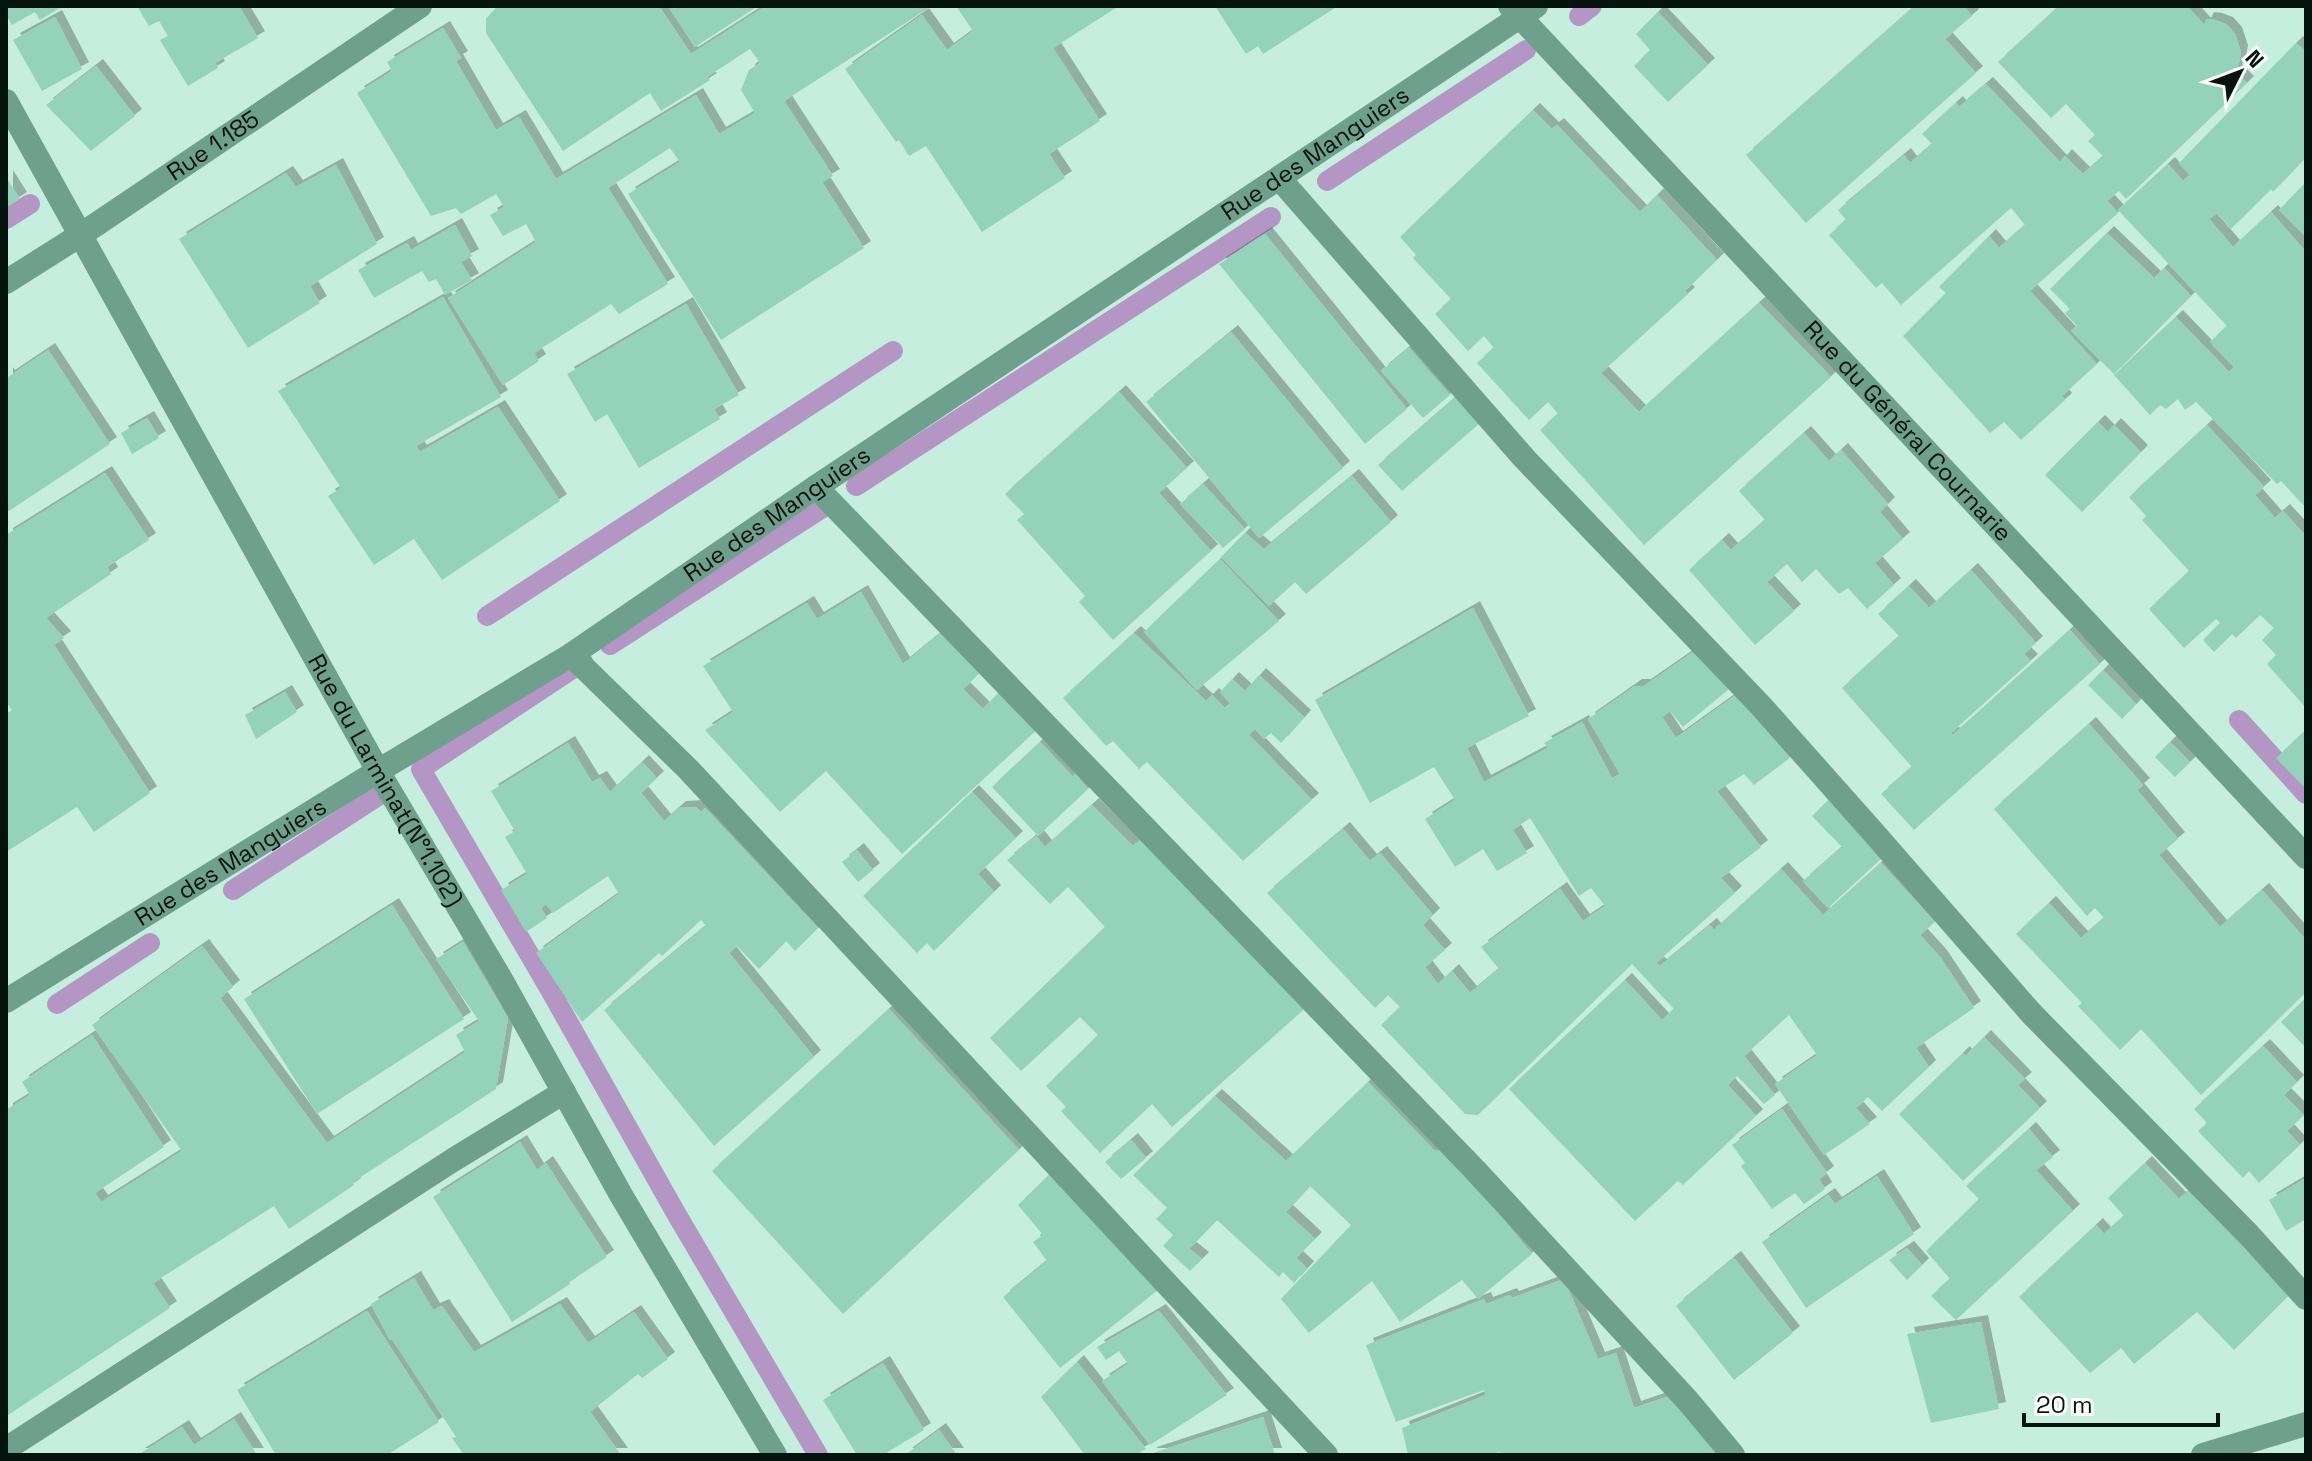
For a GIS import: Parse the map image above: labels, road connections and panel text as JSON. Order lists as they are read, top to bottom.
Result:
{
  "streets": {
    "street": [
      "Rue 1.185",
      "Rue des Manguiers",
      "Rue du Général Cournarie",
      "Rue du Larminat(N°1.102)"
    ]
  },
  "crossings": [
    ["Rue 1.185", "Rue du Larminat(N°1.102)"],
    ["Rue des Manguiers", "Rue du Général Cournarie"],
    ["Rue des Manguiers", "Rue du Larminat(N°1.102)"]
  ],
  "scale_bar": "20 m",
  "north": "top right"
}
